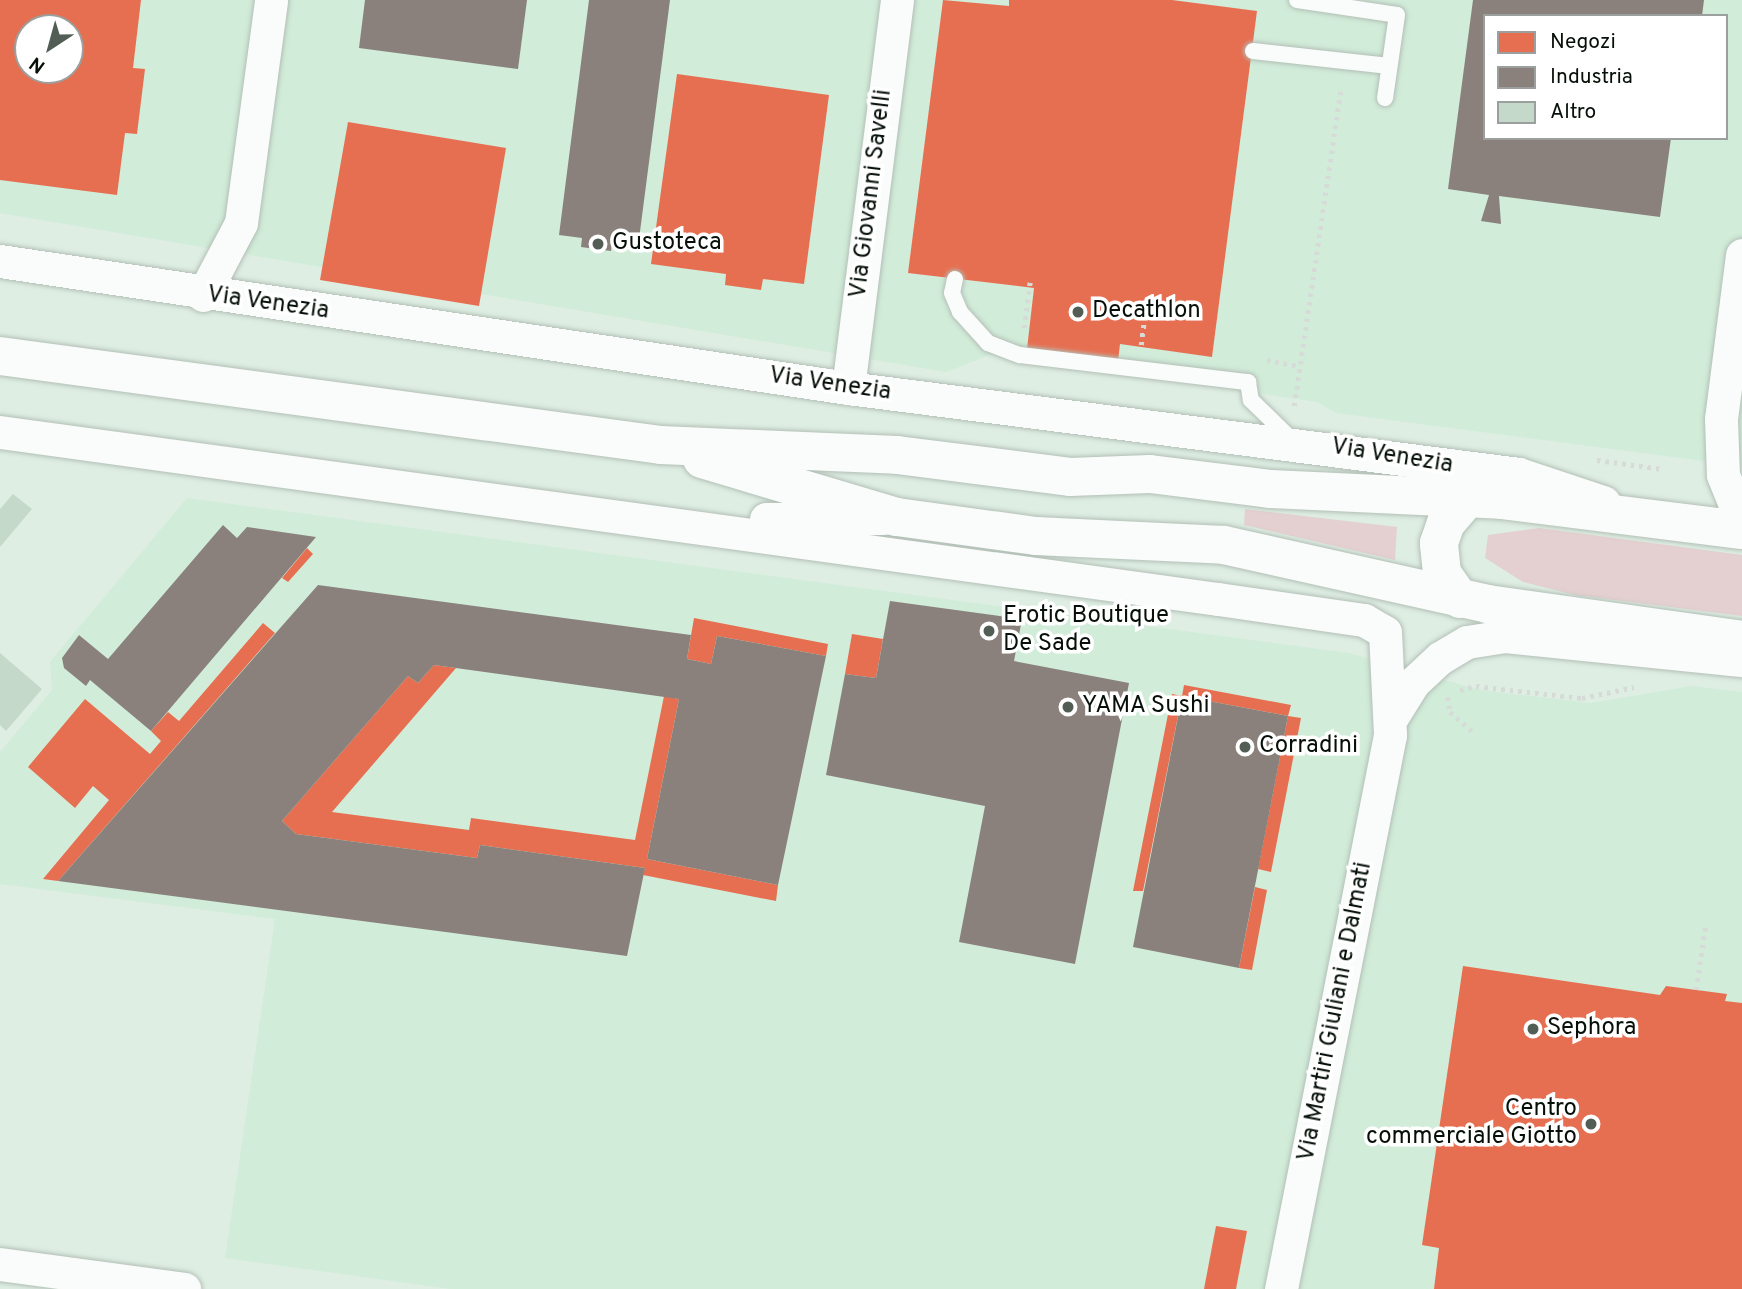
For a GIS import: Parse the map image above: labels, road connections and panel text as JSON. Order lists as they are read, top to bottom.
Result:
{
  "streets": {
    "main road": ["Via Venezia"],
    "street": ["Via Giovanni Savelli", "Via Martiri Giuliani e Dalmati"]
  },
  "crossings": [
    ["Via Giovanni Savelli", "Via Venezia"]
  ],
  "places": [
    "Gustoteca",
    "Decathlon",
    "Erotic Boutique De Sade",
    "YAMA Sushi",
    "Corradini",
    "Sephora",
    "Centro commerciale Giotto"
  ],
  "legend": ["Negozi", "Industria", "Altro"],
  "north": "bottom left"
}
